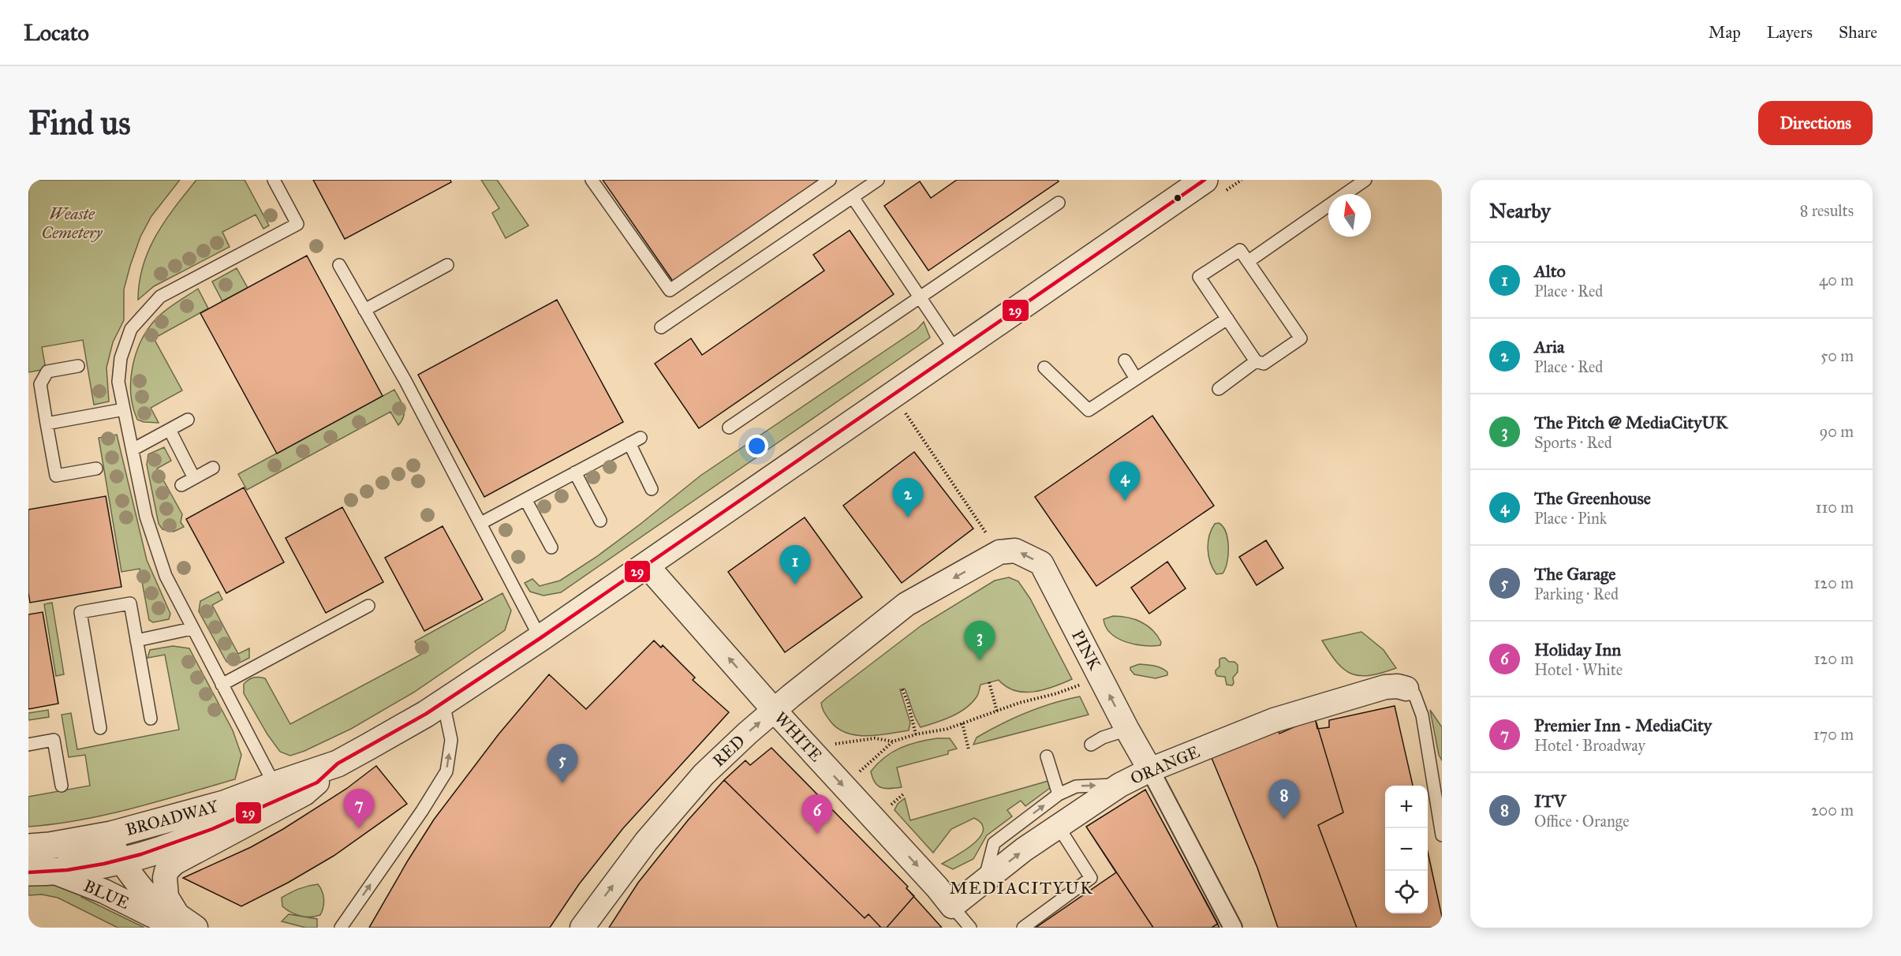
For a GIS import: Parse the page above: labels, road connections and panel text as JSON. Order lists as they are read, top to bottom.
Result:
{
  "streets": {
    "street": [
      "PINK",
      "WHITE",
      "RED",
      "ORANGE",
      "BROADWAY",
      "BLUE"
    ]
  },
  "crossings": [
    ["PINK", "RED"],
    ["PINK", "ORANGE"],
    ["WHITE", "RED"],
    ["WHITE", "ORANGE"],
    ["WHITE", "BROADWAY"],
    ["BROADWAY", "BLUE"]
  ],
  "one_way": ["PINK"],
  "districts": ["MEDIACITYUK"],
  "parks": ["Weaste Cemetery"],
  "lines": ["transit line 29"],
  "north": "top",
  "page": {
    "header": "Locato",
    "nav": ["Map", "Layers", "Share"],
    "buttons": "Directions",
    "title": "Find us",
    "heading": ["Nearby", "8 results"],
    "list": [
      {
        "mark": "1",
        "name": "Alto",
        "note": "Place · Red",
        "value": "40 m"
      },
      {
        "mark": "2",
        "name": "Aria",
        "note": "Place · Red",
        "value": "50 m"
      },
      {
        "mark": "3",
        "name": "The Pitch @ MediaCityUK",
        "note": "Sports · Red",
        "value": "90 m"
      },
      {
        "mark": "4",
        "name": "The Greenhouse",
        "note": "Place · Pink",
        "value": "110 m"
      },
      {
        "mark": "5",
        "name": "The Garage",
        "note": "Parking · Red",
        "value": "120 m"
      },
      {
        "mark": "6",
        "name": "Holiday Inn",
        "note": "Hotel · White",
        "value": "120 m"
      },
      {
        "mark": "7",
        "name": "Premier Inn - MediaCity",
        "note": "Hotel · Broadway",
        "value": "170 m"
      },
      {
        "mark": "8",
        "name": "ITV",
        "note": "Office · Orange",
        "value": "200 m"
      }
    ],
    "pins": [
      "4",
      "2",
      "1",
      "3",
      "5",
      "8",
      "7",
      "6"
    ],
    "map_buttons": ["+", "−"]
  }
}
